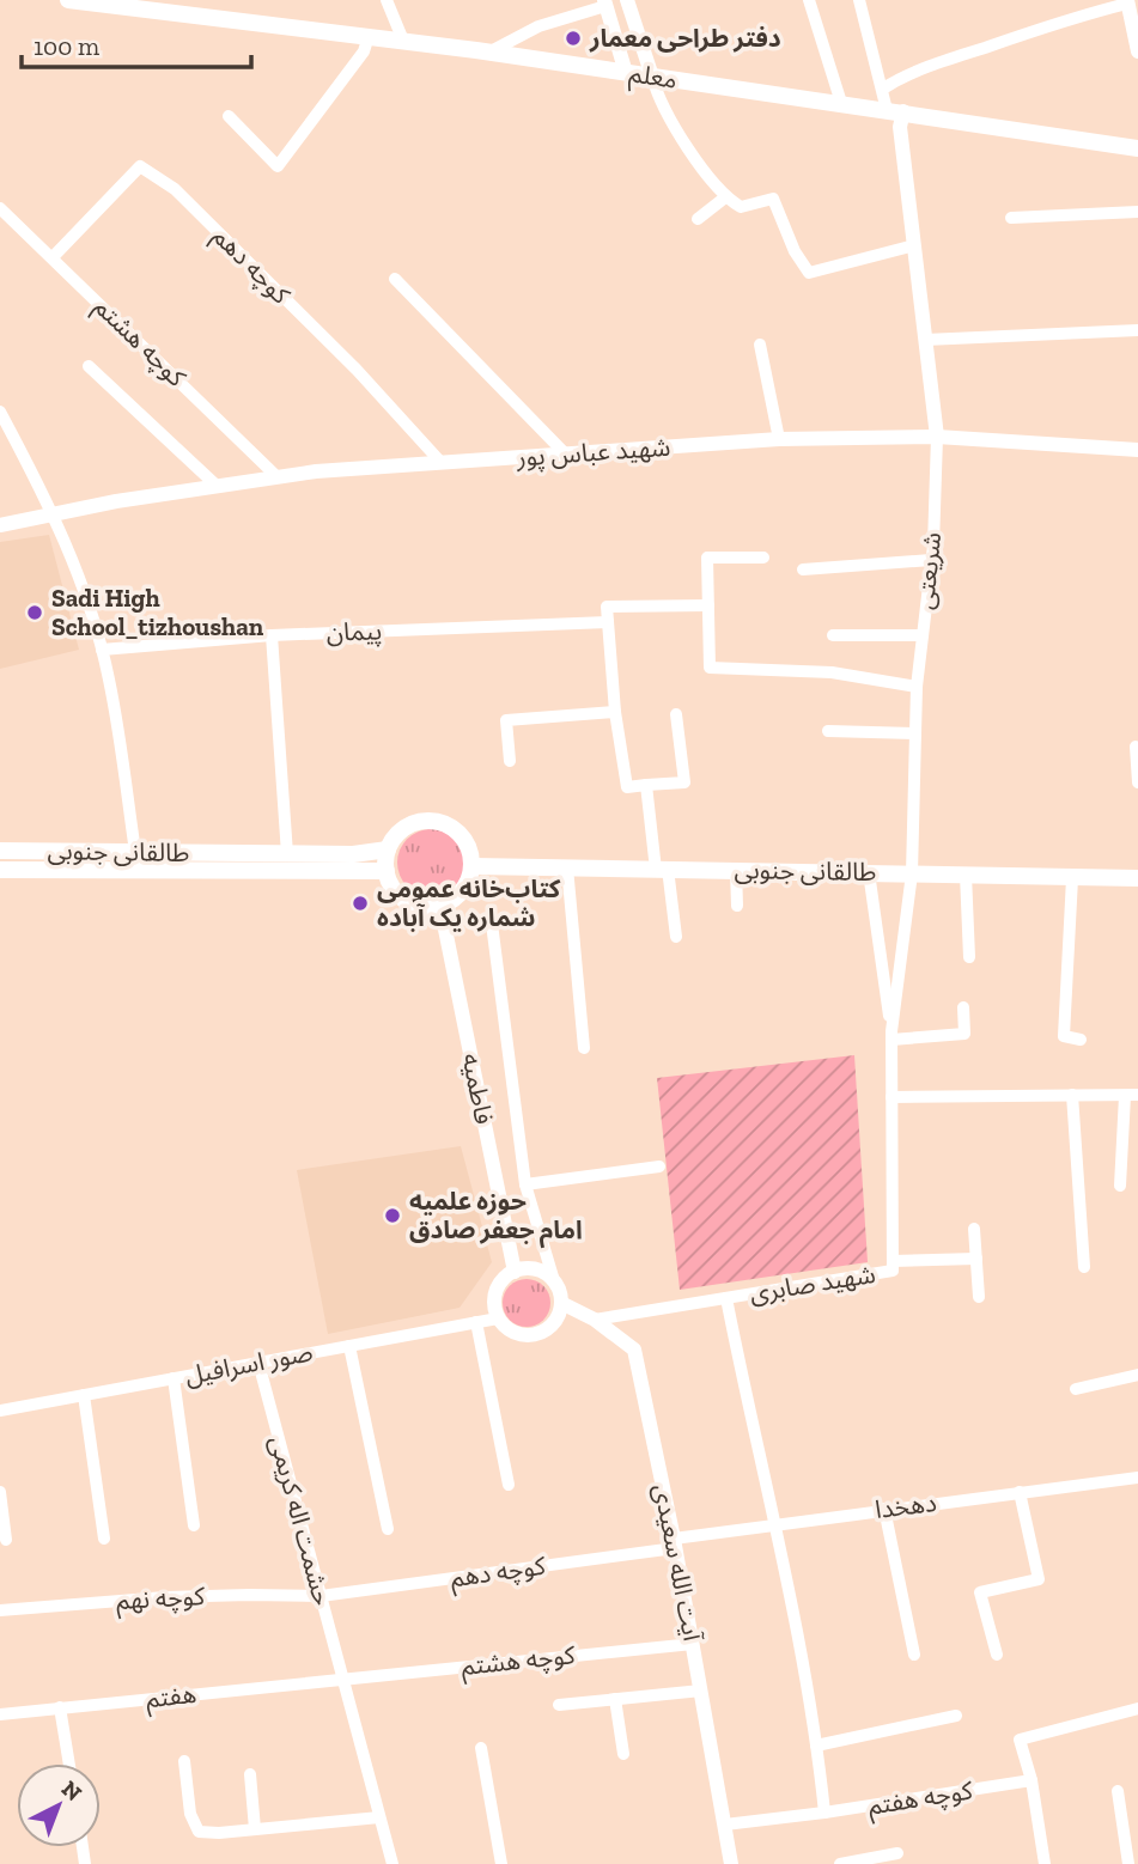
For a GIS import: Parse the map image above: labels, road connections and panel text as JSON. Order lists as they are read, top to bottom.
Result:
{
  "streets": {
    "main road": ["معلم", "طالقانی جنوبی"],
    "street": [
      "کوچه دهم",
      "کوچه هشتم",
      "شهید عباس پور",
      "شریعتی",
      "پیمان",
      "فاطمیه",
      "شهید صابری",
      "صور اسرافیل",
      "دهخدا",
      "حشمت اله کریمی",
      "آیت الله سعیدی",
      "کوچه نهم",
      "هفتم",
      "کوچه هفتم"
    ]
  },
  "crossings": [
    ["معلم", "شریعتی"],
    ["کوچه دهم", "کوچه هشتم"],
    ["کوچه دهم", "شهید عباس پور"],
    ["کوچه دهم", "دهخدا"],
    ["کوچه دهم", "حشمت اله کریمی"],
    ["کوچه دهم", "آیت الله سعیدی"],
    ["کوچه دهم", "کوچه نهم"],
    ["کوچه هشتم", "شهید عباس پور"],
    ["کوچه هشتم", "حشمت اله کریمی"],
    ["کوچه هشتم", "آیت الله سعیدی"],
    ["کوچه هشتم", "هفتم"],
    ["شهید عباس پور", "شریعتی"],
    ["شریعتی", "طالقانی جنوبی"],
    ["شریعتی", "شهید صابری"],
    ["طالقانی جنوبی", "فاطمیه"],
    ["فاطمیه", "صور اسرافیل"],
    ["فاطمیه", "آیت الله سعیدی"],
    ["شهید صابری", "آیت الله سعیدی"],
    ["صور اسرافیل", "حشمت اله کریمی"],
    ["صور اسرافیل", "آیت الله سعیدی"],
    ["دهخدا", "آیت الله سعیدی"],
    ["حشمت اله کریمی", "کوچه نهم"],
    ["حشمت اله کریمی", "هفتم"],
    ["آیت الله سعیدی", "کوچه هفتم"]
  ],
  "places": [
    "دفتر طراحی معمار",
    "Sadi High School_tizhoushan",
    "کتاب‌خانه عمومی شماره یک آباده",
    "حوزه علمیه امام جعفر صادق"
  ],
  "scale_bar": "100 m",
  "north": "top right"
}
